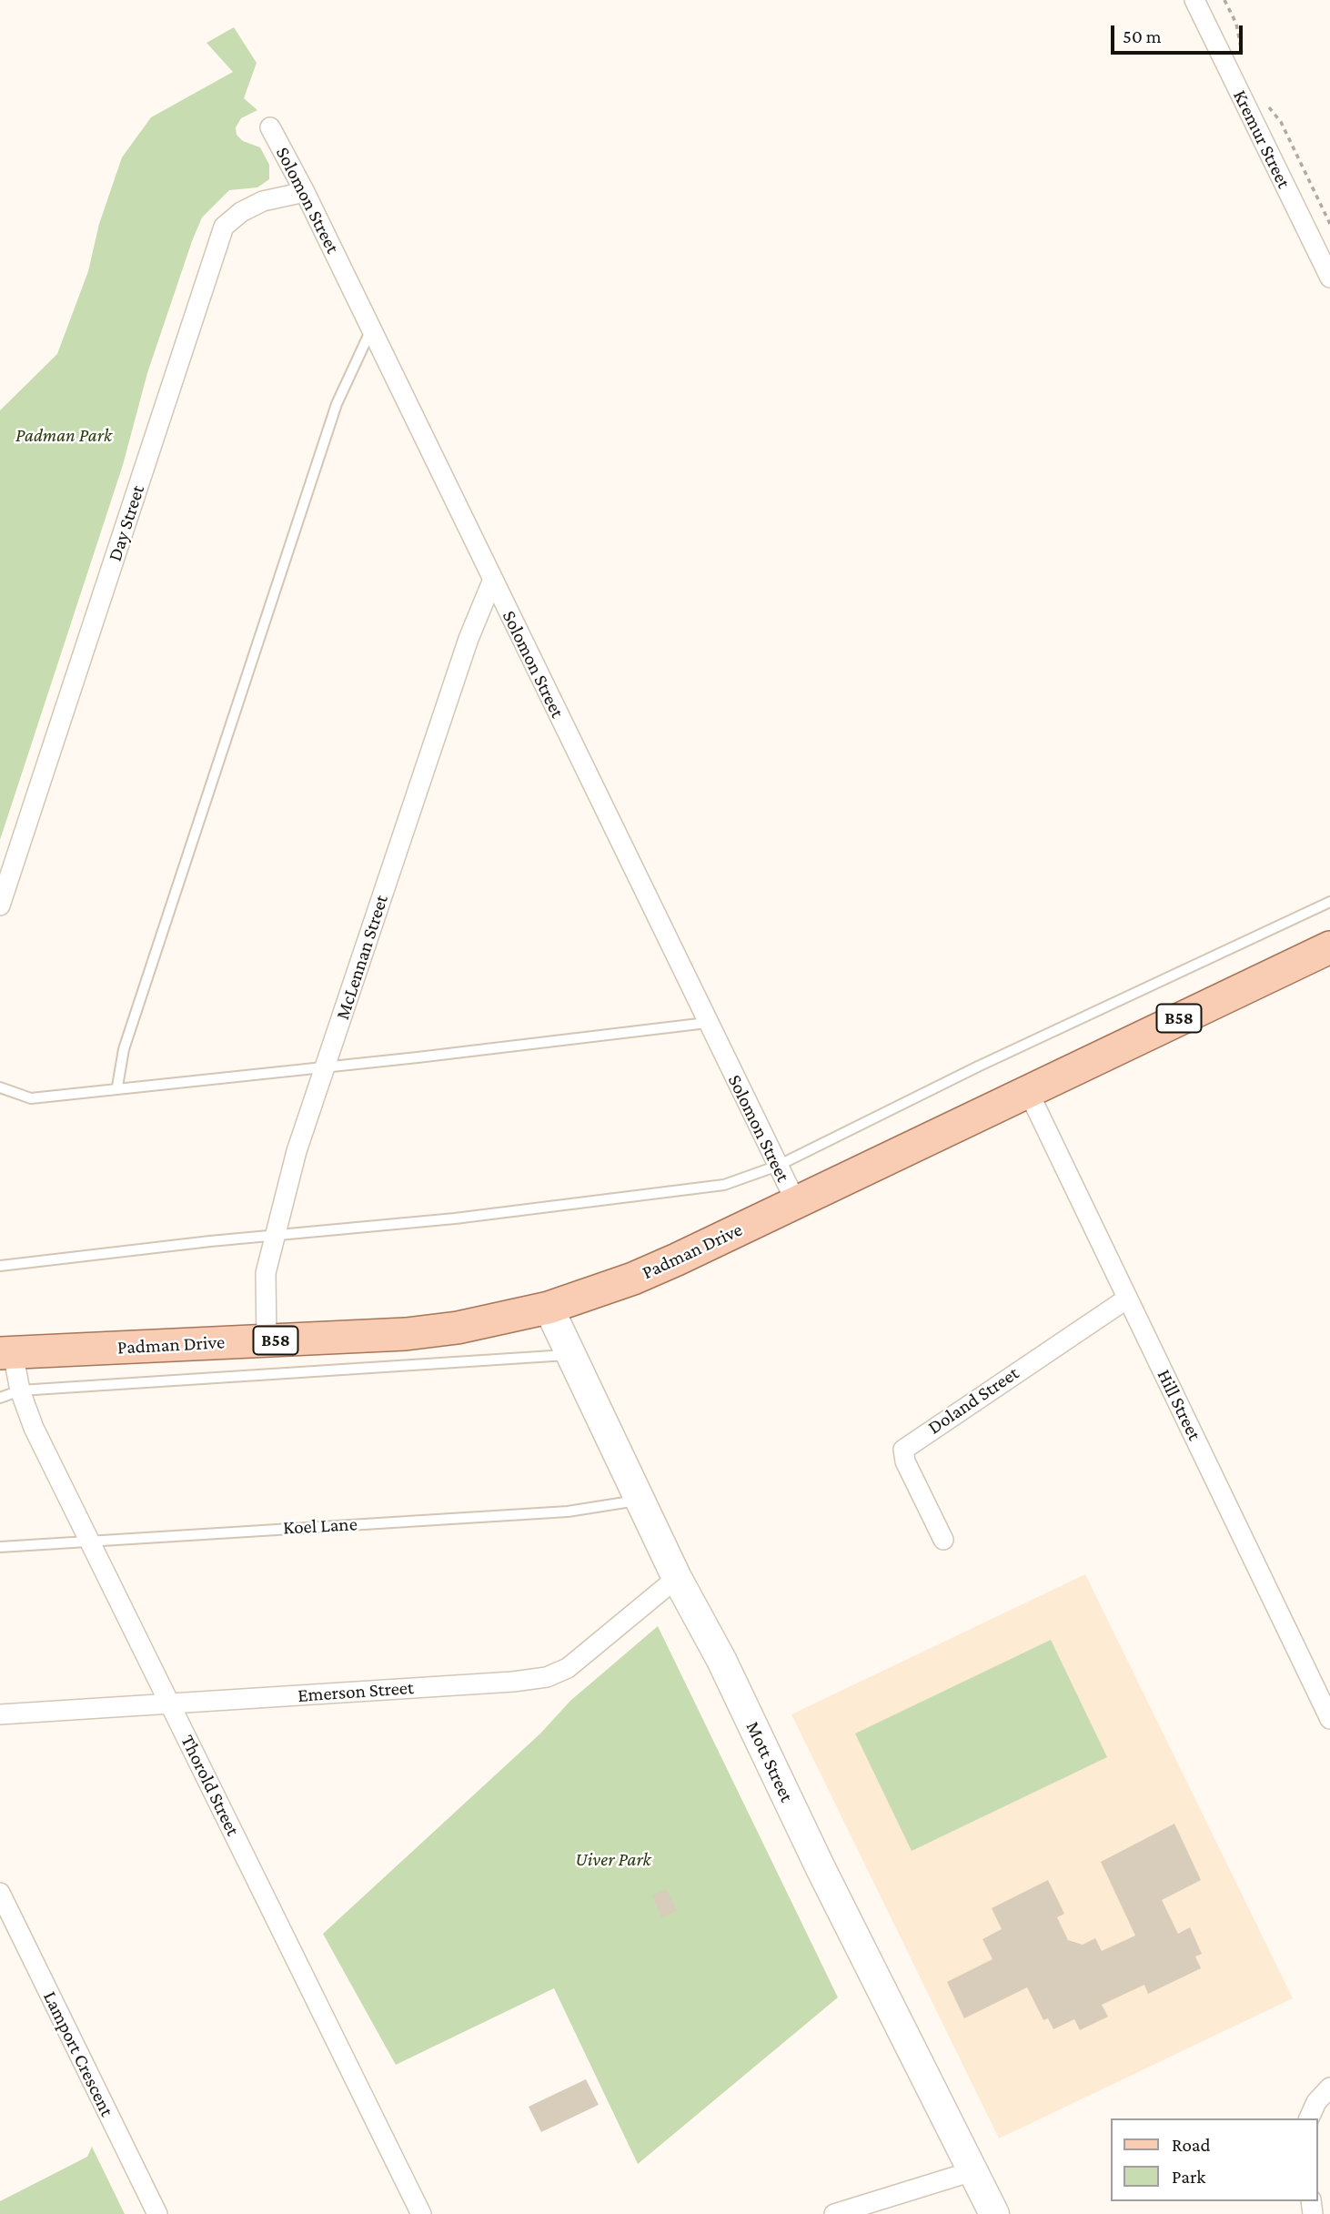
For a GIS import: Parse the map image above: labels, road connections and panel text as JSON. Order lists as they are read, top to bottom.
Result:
{
  "streets": {
    "main road": ["B58", "Padman Drive"],
    "street": [
      "Kremur Street",
      "Solomon Street",
      "Day Street",
      "McLennan Street",
      "Doland Street",
      "Hill Street",
      "Emerson Street",
      "Mott Street",
      "Thorold Street",
      "Lamport Crescent"
    ],
    "lane": ["Koel Lane"]
  },
  "crossings": [
    ["Solomon Street", "Day Street"],
    ["Solomon Street", "McLennan Street"],
    ["Solomon Street", "Padman Drive"],
    ["McLennan Street", "Padman Drive"],
    ["Padman Drive", "Hill Street"],
    ["Padman Drive", "Mott Street"],
    ["Padman Drive", "Thorold Street"],
    ["Doland Street", "Hill Street"],
    ["Koel Lane", "Mott Street"],
    ["Koel Lane", "Thorold Street"],
    ["Emerson Street", "Mott Street"],
    ["Emerson Street", "Thorold Street"]
  ],
  "parks": ["Padman Park", "Uiver Park"],
  "legend": ["Road", "Park"],
  "scale_bar": "50 m"
}
